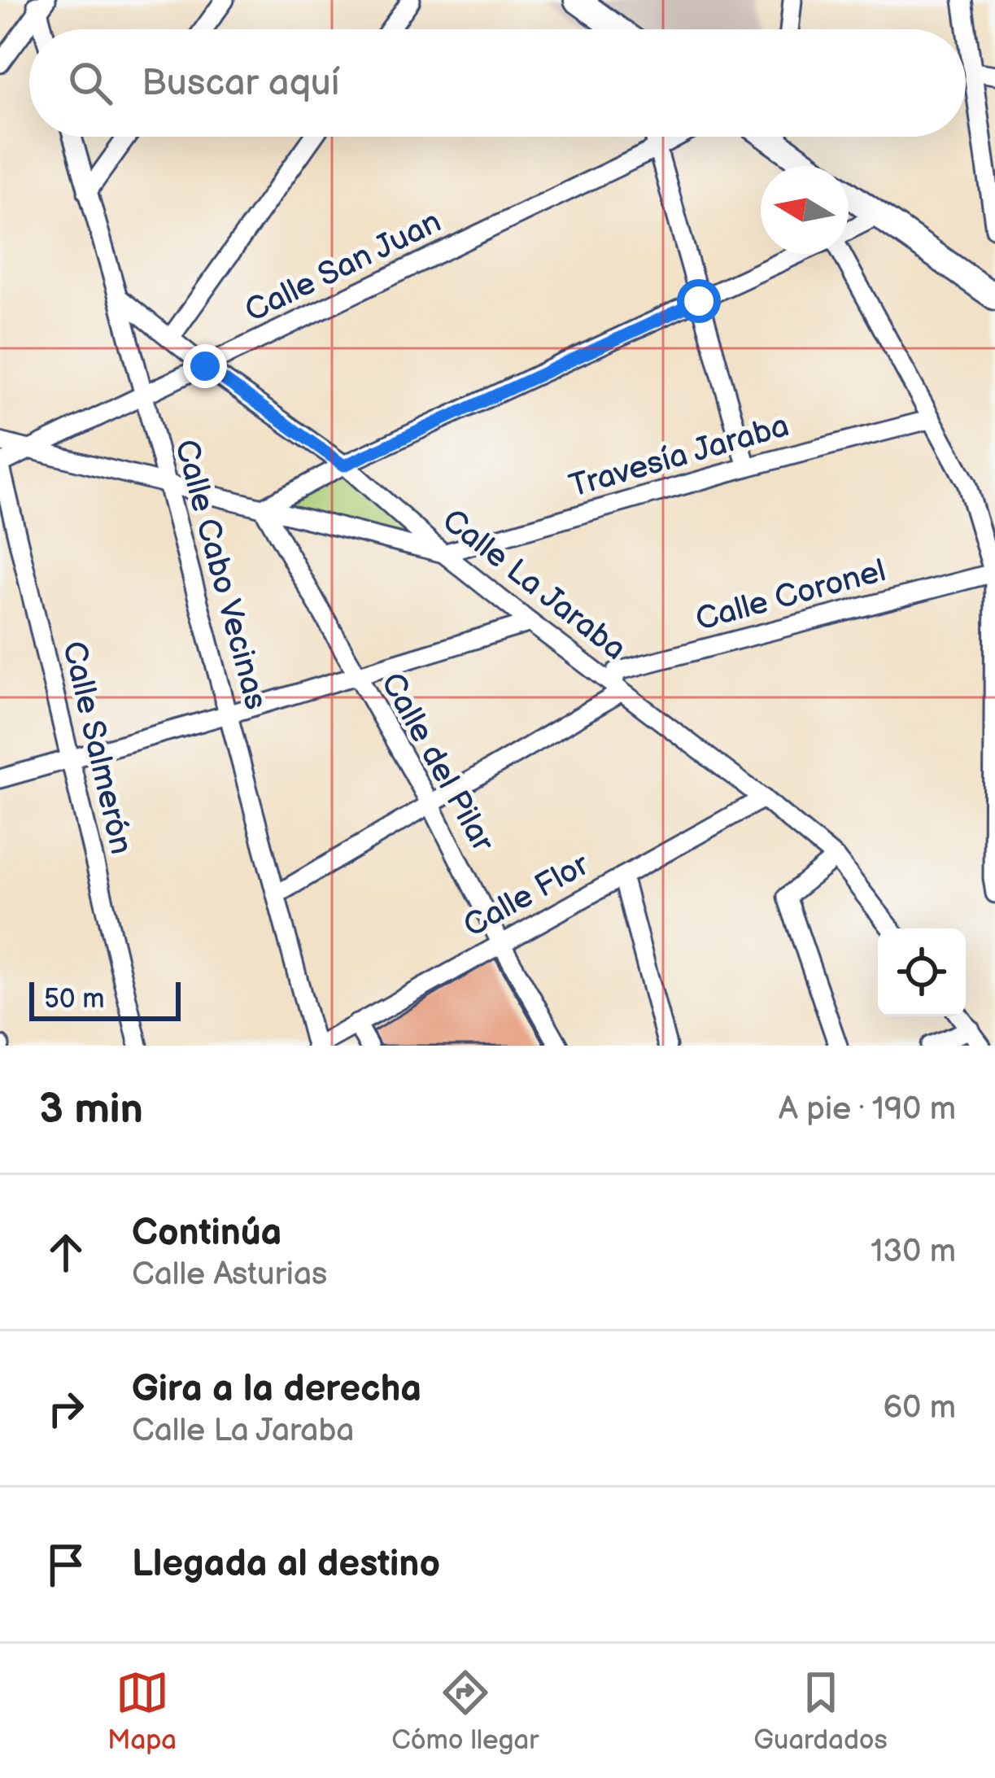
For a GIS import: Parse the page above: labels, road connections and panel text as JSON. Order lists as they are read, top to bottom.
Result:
{
  "streets": {
    "street": [
      "Calle San Juan",
      "Travesía Jaraba",
      "Calle Cabo Vecinas",
      "Calle La Jaraba",
      "Calle Coronel",
      "Calle Salmerón",
      "Calle del Pilar",
      "Calle Flor"
    ]
  },
  "crossings": [
    ["Calle San Juan", "Calle Cabo Vecinas"],
    ["Calle San Juan", "Calle La Jaraba"],
    ["Calle San Juan", "Calle Salmerón"],
    ["Travesía Jaraba", "Calle La Jaraba"],
    ["Calle Cabo Vecinas", "Calle La Jaraba"],
    ["Calle Cabo Vecinas", "Calle Coronel"],
    ["Calle Cabo Vecinas", "Calle Flor"],
    ["Calle La Jaraba", "Calle Coronel"],
    ["Calle La Jaraba", "Calle Flor"],
    ["Calle Coronel", "Calle del Pilar"],
    ["Calle del Pilar", "Calle Flor"]
  ],
  "scale_bar": "50 m",
  "north": "left",
  "page": {
    "search": "Buscar aquí",
    "scale": "50 m",
    "heading": ["3 min", "A pie · 190 m"],
    "list": [
      ["Continúa", "Calle Asturias", "130 m"],
      ["Gira a la derecha", "Calle La Jaraba", "60 m"],
      "Llegada al destino"
    ],
    "nav": ["Mapa", "Cómo llegar", "Guardados"]
  }
}
